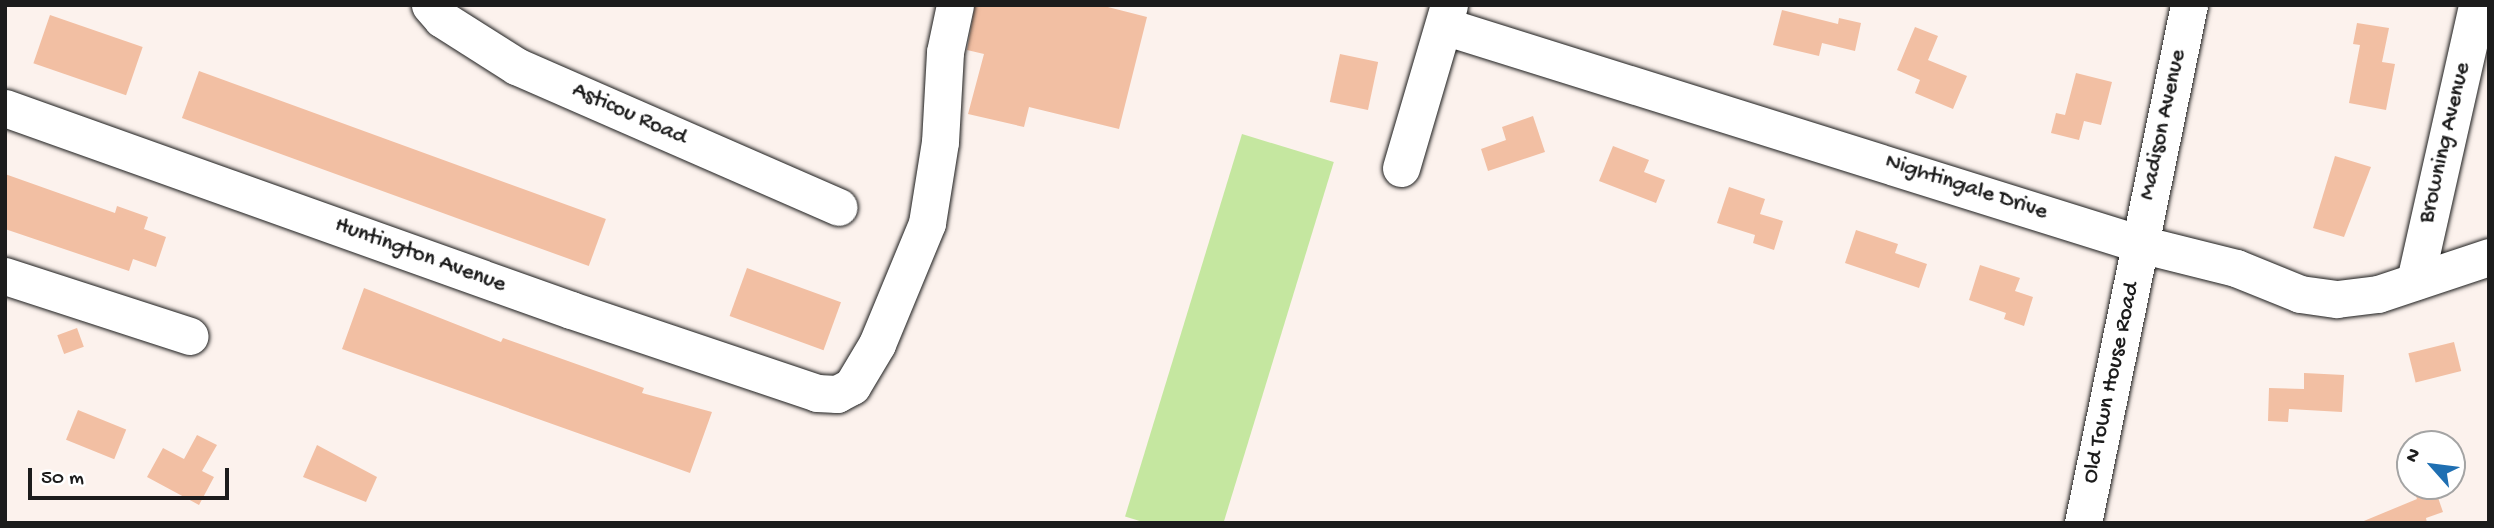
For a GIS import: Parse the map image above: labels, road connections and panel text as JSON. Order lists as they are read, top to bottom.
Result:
{
  "streets": {
    "street": [
      "Asticou Road",
      "Madison Avenue",
      "Browning Avenue",
      "Nightingale Drive",
      "Huntington Avenue",
      "Old Town House Road"
    ]
  },
  "crossings": [
    ["Madison Avenue", "Nightingale Drive"],
    ["Madison Avenue", "Old Town House Road"],
    ["Browning Avenue", "Nightingale Drive"],
    ["Nightingale Drive", "Old Town House Road"]
  ],
  "scale_bar": "50 m",
  "north": "top left"
}
